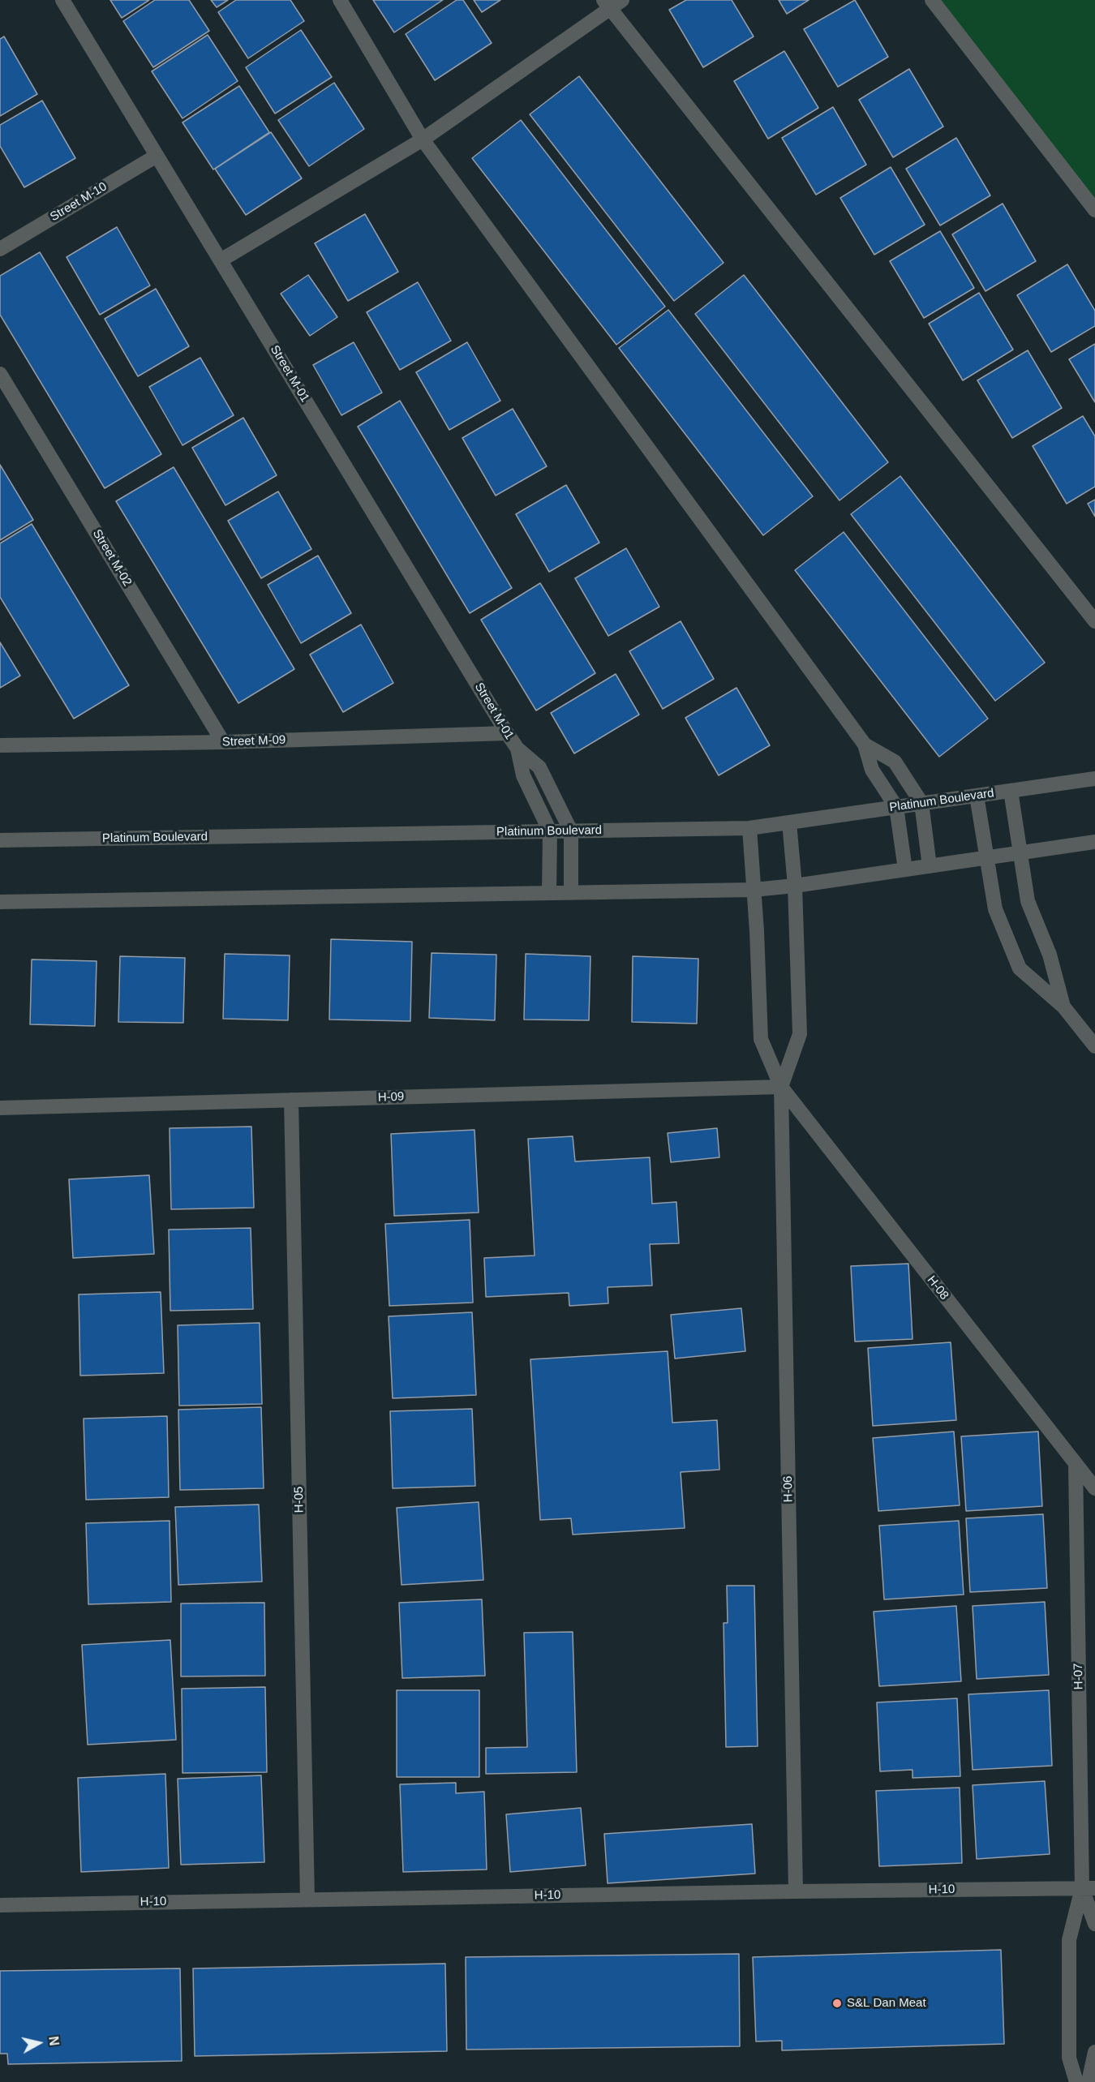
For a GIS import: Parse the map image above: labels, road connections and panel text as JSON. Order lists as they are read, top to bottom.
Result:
{
  "streets": {
    "street": [
      "Street M-10",
      "Street M-01",
      "Street M-02",
      "Street M-09",
      "Platinum Boulevard",
      "H-09",
      "H-08",
      "H-06",
      "H-05",
      "H-07",
      "H-10"
    ]
  },
  "crossings": [
    ["Street M-10", "Street M-01"],
    ["Street M-01", "Street M-09"],
    ["Street M-02", "Street M-09"],
    ["H-09", "H-08"],
    ["H-09", "H-06"],
    ["H-09", "H-05"],
    ["H-08", "H-06"],
    ["H-08", "H-07"],
    ["H-06", "H-10"],
    ["H-05", "H-10"],
    ["H-07", "H-10"]
  ],
  "places": ["S&L Dan Meat"],
  "north": "right"
}
